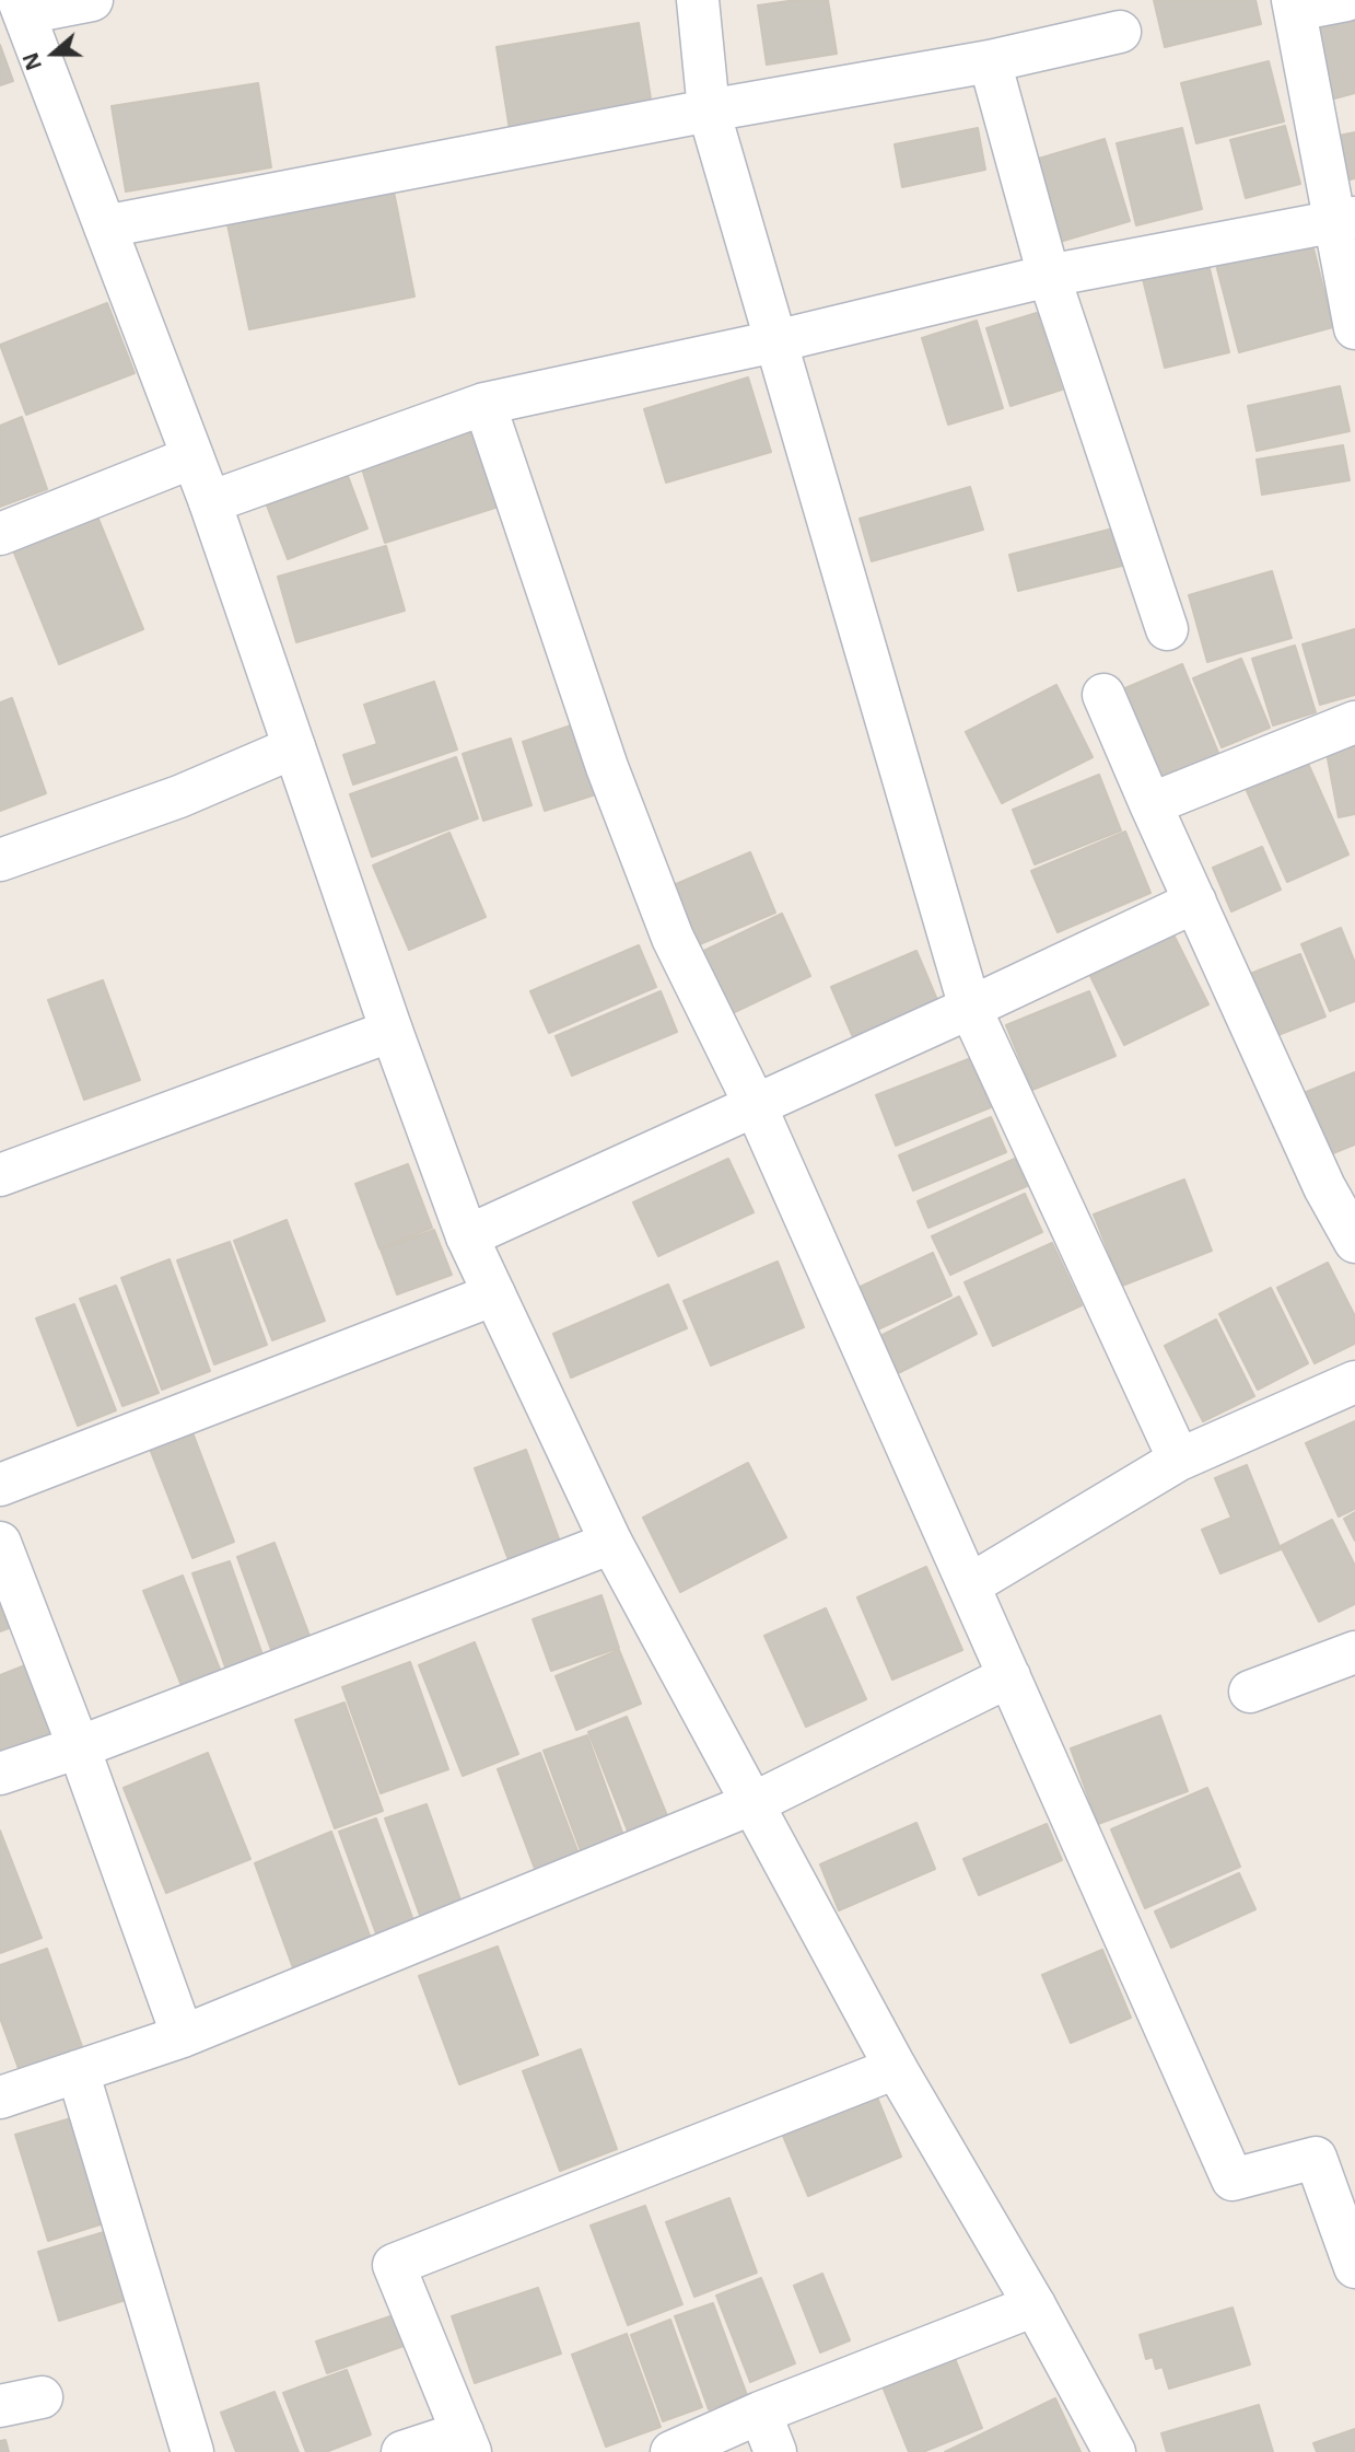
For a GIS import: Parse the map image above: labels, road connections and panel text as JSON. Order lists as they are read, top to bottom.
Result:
{
  "north": "left"
}
